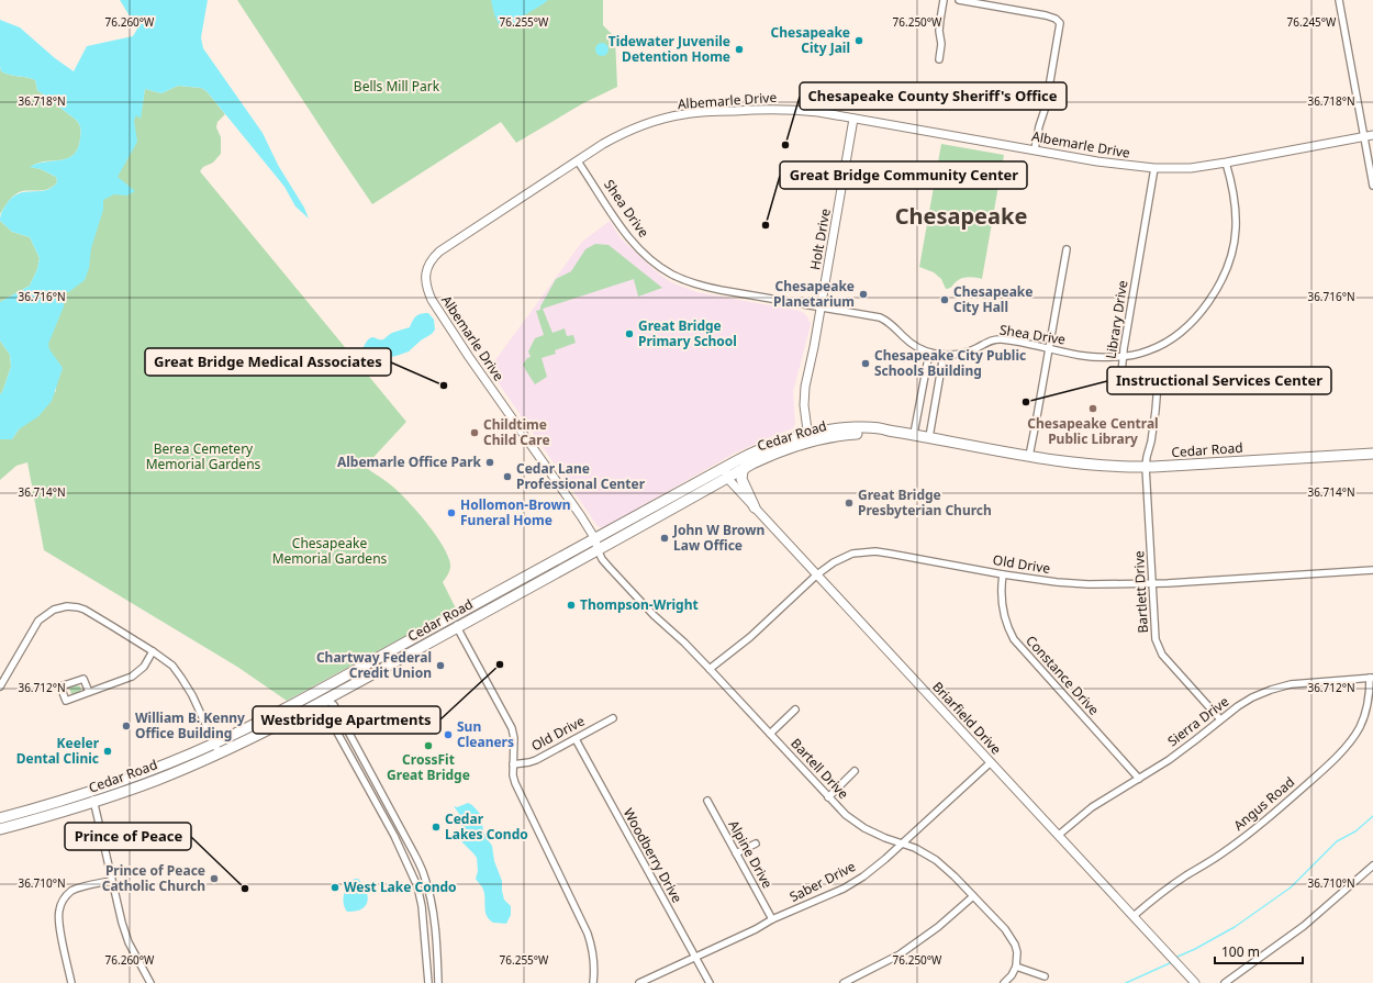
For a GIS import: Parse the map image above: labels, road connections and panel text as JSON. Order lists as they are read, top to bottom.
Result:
{
  "streets": {
    "main road": ["Cedar Road"],
    "street": [
      "Albemarle Drive",
      "Shea Drive",
      "Holt Drive",
      "Library Drive",
      "Old Drive",
      "Bartlett Drive",
      "Constance Drive",
      "Briarfield Drive",
      "Sierra Drive",
      "Bartell Drive",
      "Angus Road",
      "Alpine Drive",
      "Woodberry Drive",
      "Saber Drive"
    ]
  },
  "crossings": [
    ["Albemarle Drive", "Shea Drive"],
    ["Albemarle Drive", "Holt Drive"],
    ["Albemarle Drive", "Library Drive"],
    ["Albemarle Drive", "Cedar Road"],
    ["Albemarle Drive", "Bartell Drive"],
    ["Shea Drive", "Holt Drive"],
    ["Shea Drive", "Library Drive"],
    ["Holt Drive", "Cedar Road"],
    ["Library Drive", "Cedar Road"],
    ["Library Drive", "Bartlett Drive"],
    ["Cedar Road", "Bartlett Drive"],
    ["Cedar Road", "Briarfield Drive"],
    ["Cedar Road", "Bartell Drive"],
    ["Old Drive", "Bartlett Drive"],
    ["Old Drive", "Constance Drive"],
    ["Old Drive", "Briarfield Drive"],
    ["Old Drive", "Bartell Drive"],
    ["Old Drive", "Woodberry Drive"],
    ["Bartlett Drive", "Sierra Drive"],
    ["Constance Drive", "Sierra Drive"],
    ["Briarfield Drive", "Sierra Drive"],
    ["Briarfield Drive", "Angus Road"],
    ["Briarfield Drive", "Saber Drive"],
    ["Sierra Drive", "Angus Road"],
    ["Bartell Drive", "Saber Drive"],
    ["Alpine Drive", "Saber Drive"],
    ["Woodberry Drive", "Saber Drive"]
  ],
  "districts": ["Chesapeake"],
  "parks": ["Bells Mill Park", "Berea Cemetery Memorial Gardens", "Chesapeake Memorial Gardens"],
  "places": [
    "Chesapeake City Jail",
    "Tidewater Juvenile Detention Home",
    "Chesapeake County Sheriff's Office",
    "Great Bridge Community Center",
    "Chesapeake Planetarium",
    "Chesapeake City Hall",
    "Great Bridge Primary School",
    "Chesapeake City Public Schools Building",
    "Great Bridge Medical Associates",
    "Instructional Services Center",
    "Chesapeake Central Public Library",
    "Childtime Child Care",
    "Albemarle Office Park",
    "Cedar Lane Professional Center",
    "Great Bridge Presbyterian Church",
    "Hollomon-Brown Funeral Home",
    "John W Brown Law Office",
    "Thompson-Wright",
    "Westbridge Apartments",
    "Chartway Federal Credit Union",
    "William B. Kenny Office Building",
    "Sun Cleaners",
    "CrossFit Great Bridge",
    "Keeler Dental Clinic",
    "Cedar Lakes Condo",
    "Prince of Peace Catholic Church",
    "West Lake Condo",
    "Prince of Peace"
  ],
  "scale_bar": "100 m",
  "coordinates": [
    "76.260°W",
    "76.255°W",
    "76.250°W",
    "76.245°W",
    "36.718°N",
    "36.716°N",
    "36.714°N",
    "36.712°N",
    "36.710°N"
  ]
}
